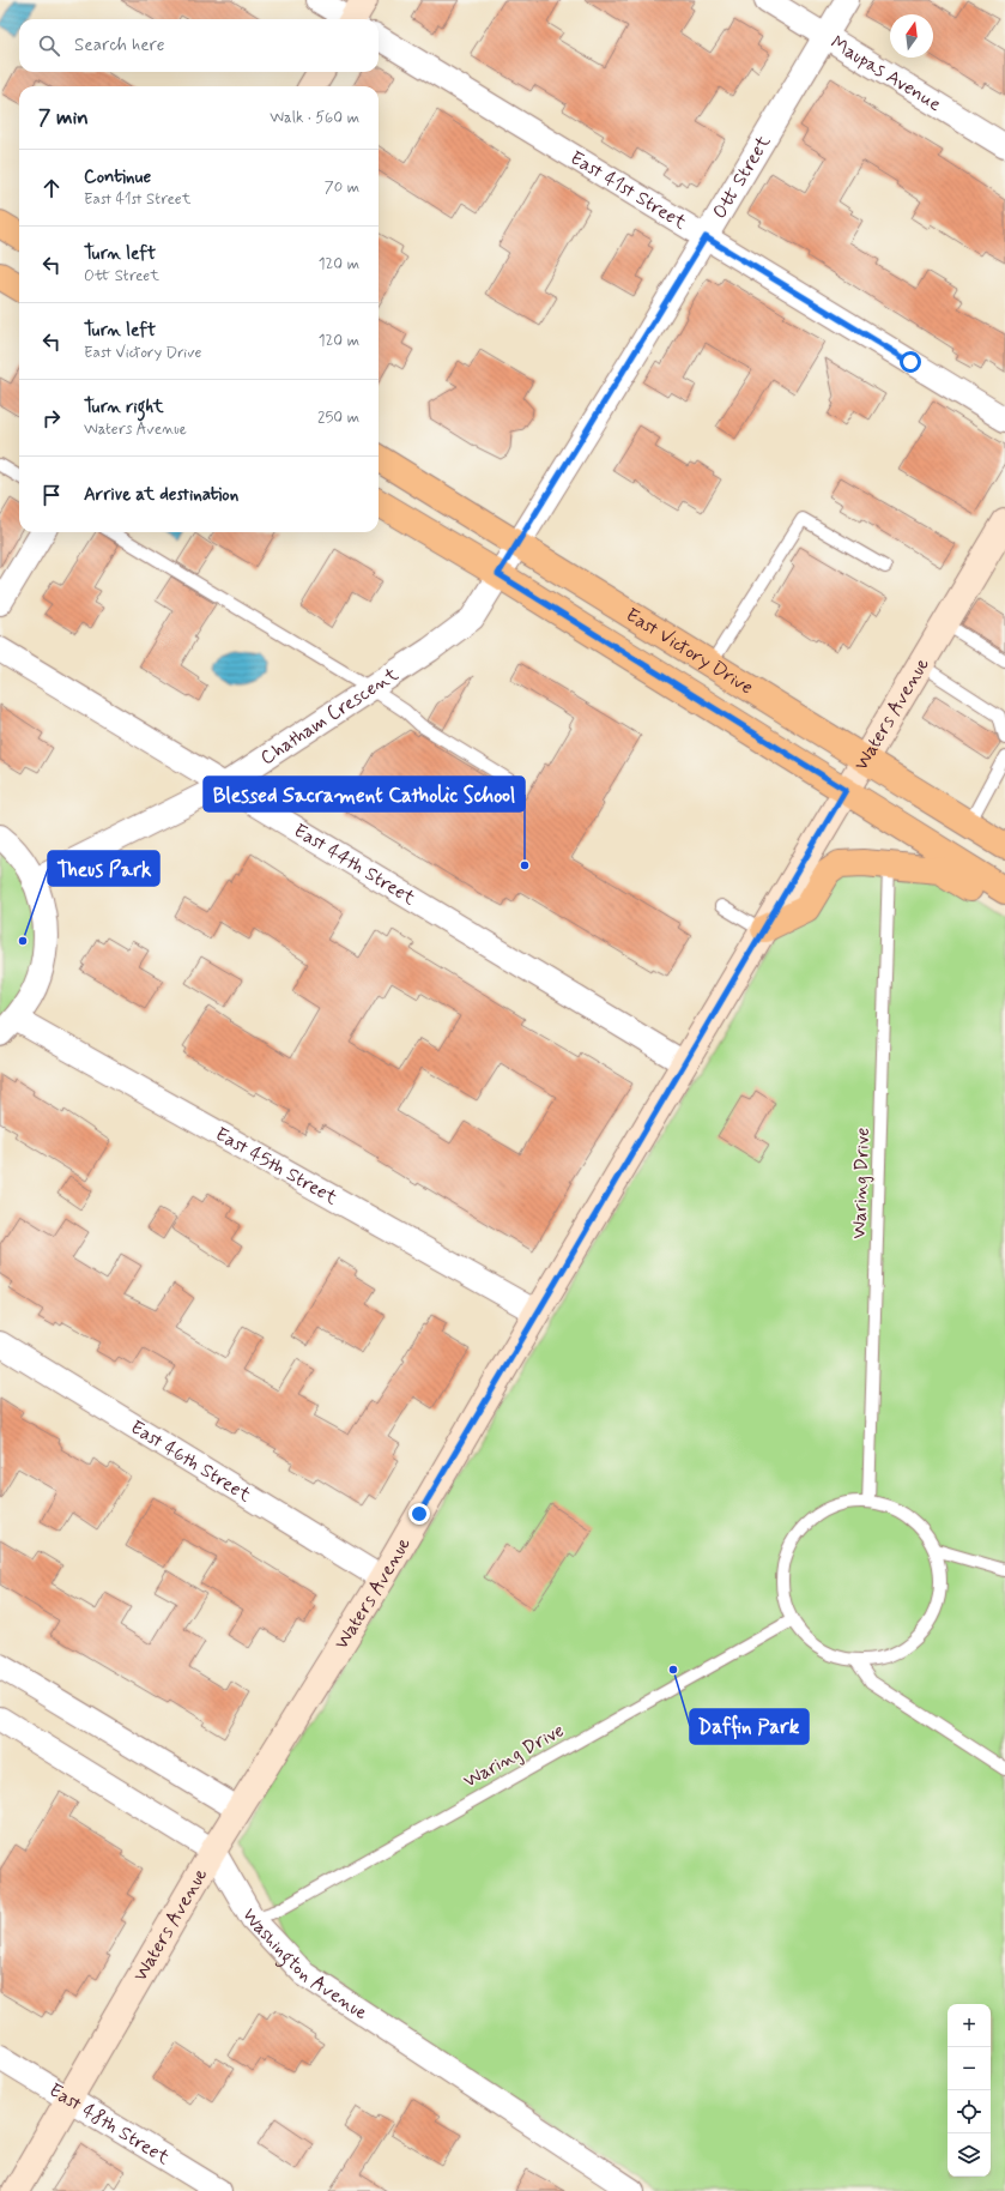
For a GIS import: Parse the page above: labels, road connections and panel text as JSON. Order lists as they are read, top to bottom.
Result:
{
  "streets": {
    "main road": ["East Victory Drive", "Waters Avenue"],
    "street": [
      "Maupas Avenue",
      "Ott Street",
      "East 41st Street",
      "Chatham Crescent",
      "East 44th Street",
      "East 45th Street",
      "East 46th Street",
      "Washington Avenue",
      "East 48th Street"
    ],
    "lane": ["Waring Drive"]
  },
  "crossings": [
    ["Maupas Avenue", "Ott Street"],
    ["Ott Street", "East 41st Street"],
    ["Ott Street", "East Victory Drive"],
    ["Ott Street", "Chatham Crescent"],
    ["East Victory Drive", "Waters Avenue"],
    ["East Victory Drive", "Chatham Crescent"],
    ["Waters Avenue", "East 44th Street"],
    ["Waters Avenue", "East 45th Street"],
    ["Waters Avenue", "East 46th Street"],
    ["Waters Avenue", "Washington Avenue"],
    ["Waters Avenue", "East 48th Street"],
    ["Chatham Crescent", "East 44th Street"],
    ["Waring Drive", "Washington Avenue"]
  ],
  "places": ["Blessed Sacrament Catholic School", "Theus Park", "Daffin Park"],
  "north": "top",
  "page": {
    "search": "Search here",
    "heading": ["7 min", "Walk · 560 m"],
    "list": [
      ["Continue", "East 41st Street", "70 m"],
      ["Turn left", "Ott Street", "120 m"],
      ["Turn left", "East Victory Drive", "120 m"],
      ["Turn right", "Waters Avenue", "250 m"],
      "Arrive at destination"
    ],
    "map_buttons": ["+", "−"]
  }
}
